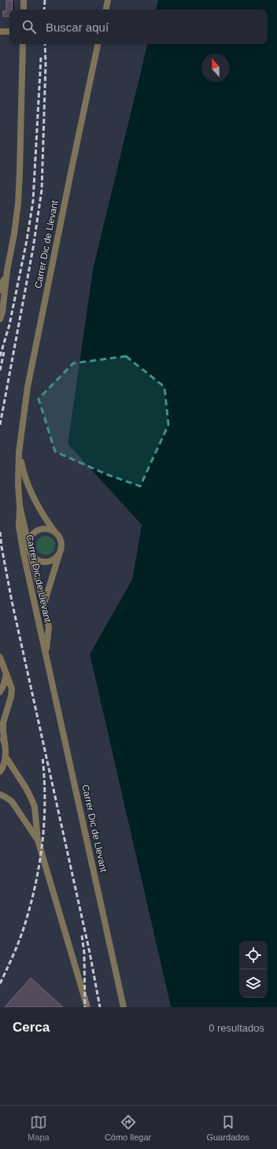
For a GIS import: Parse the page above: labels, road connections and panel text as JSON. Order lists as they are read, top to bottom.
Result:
{
  "streets": {
    "street": ["Carrer Dic de Llevant"]
  },
  "north": "top",
  "page": {
    "search": "Buscar aquí",
    "heading": ["Cerca", "0 resultados"],
    "nav": ["Mapa", "Cómo llegar", "Guardados"]
  }
}
